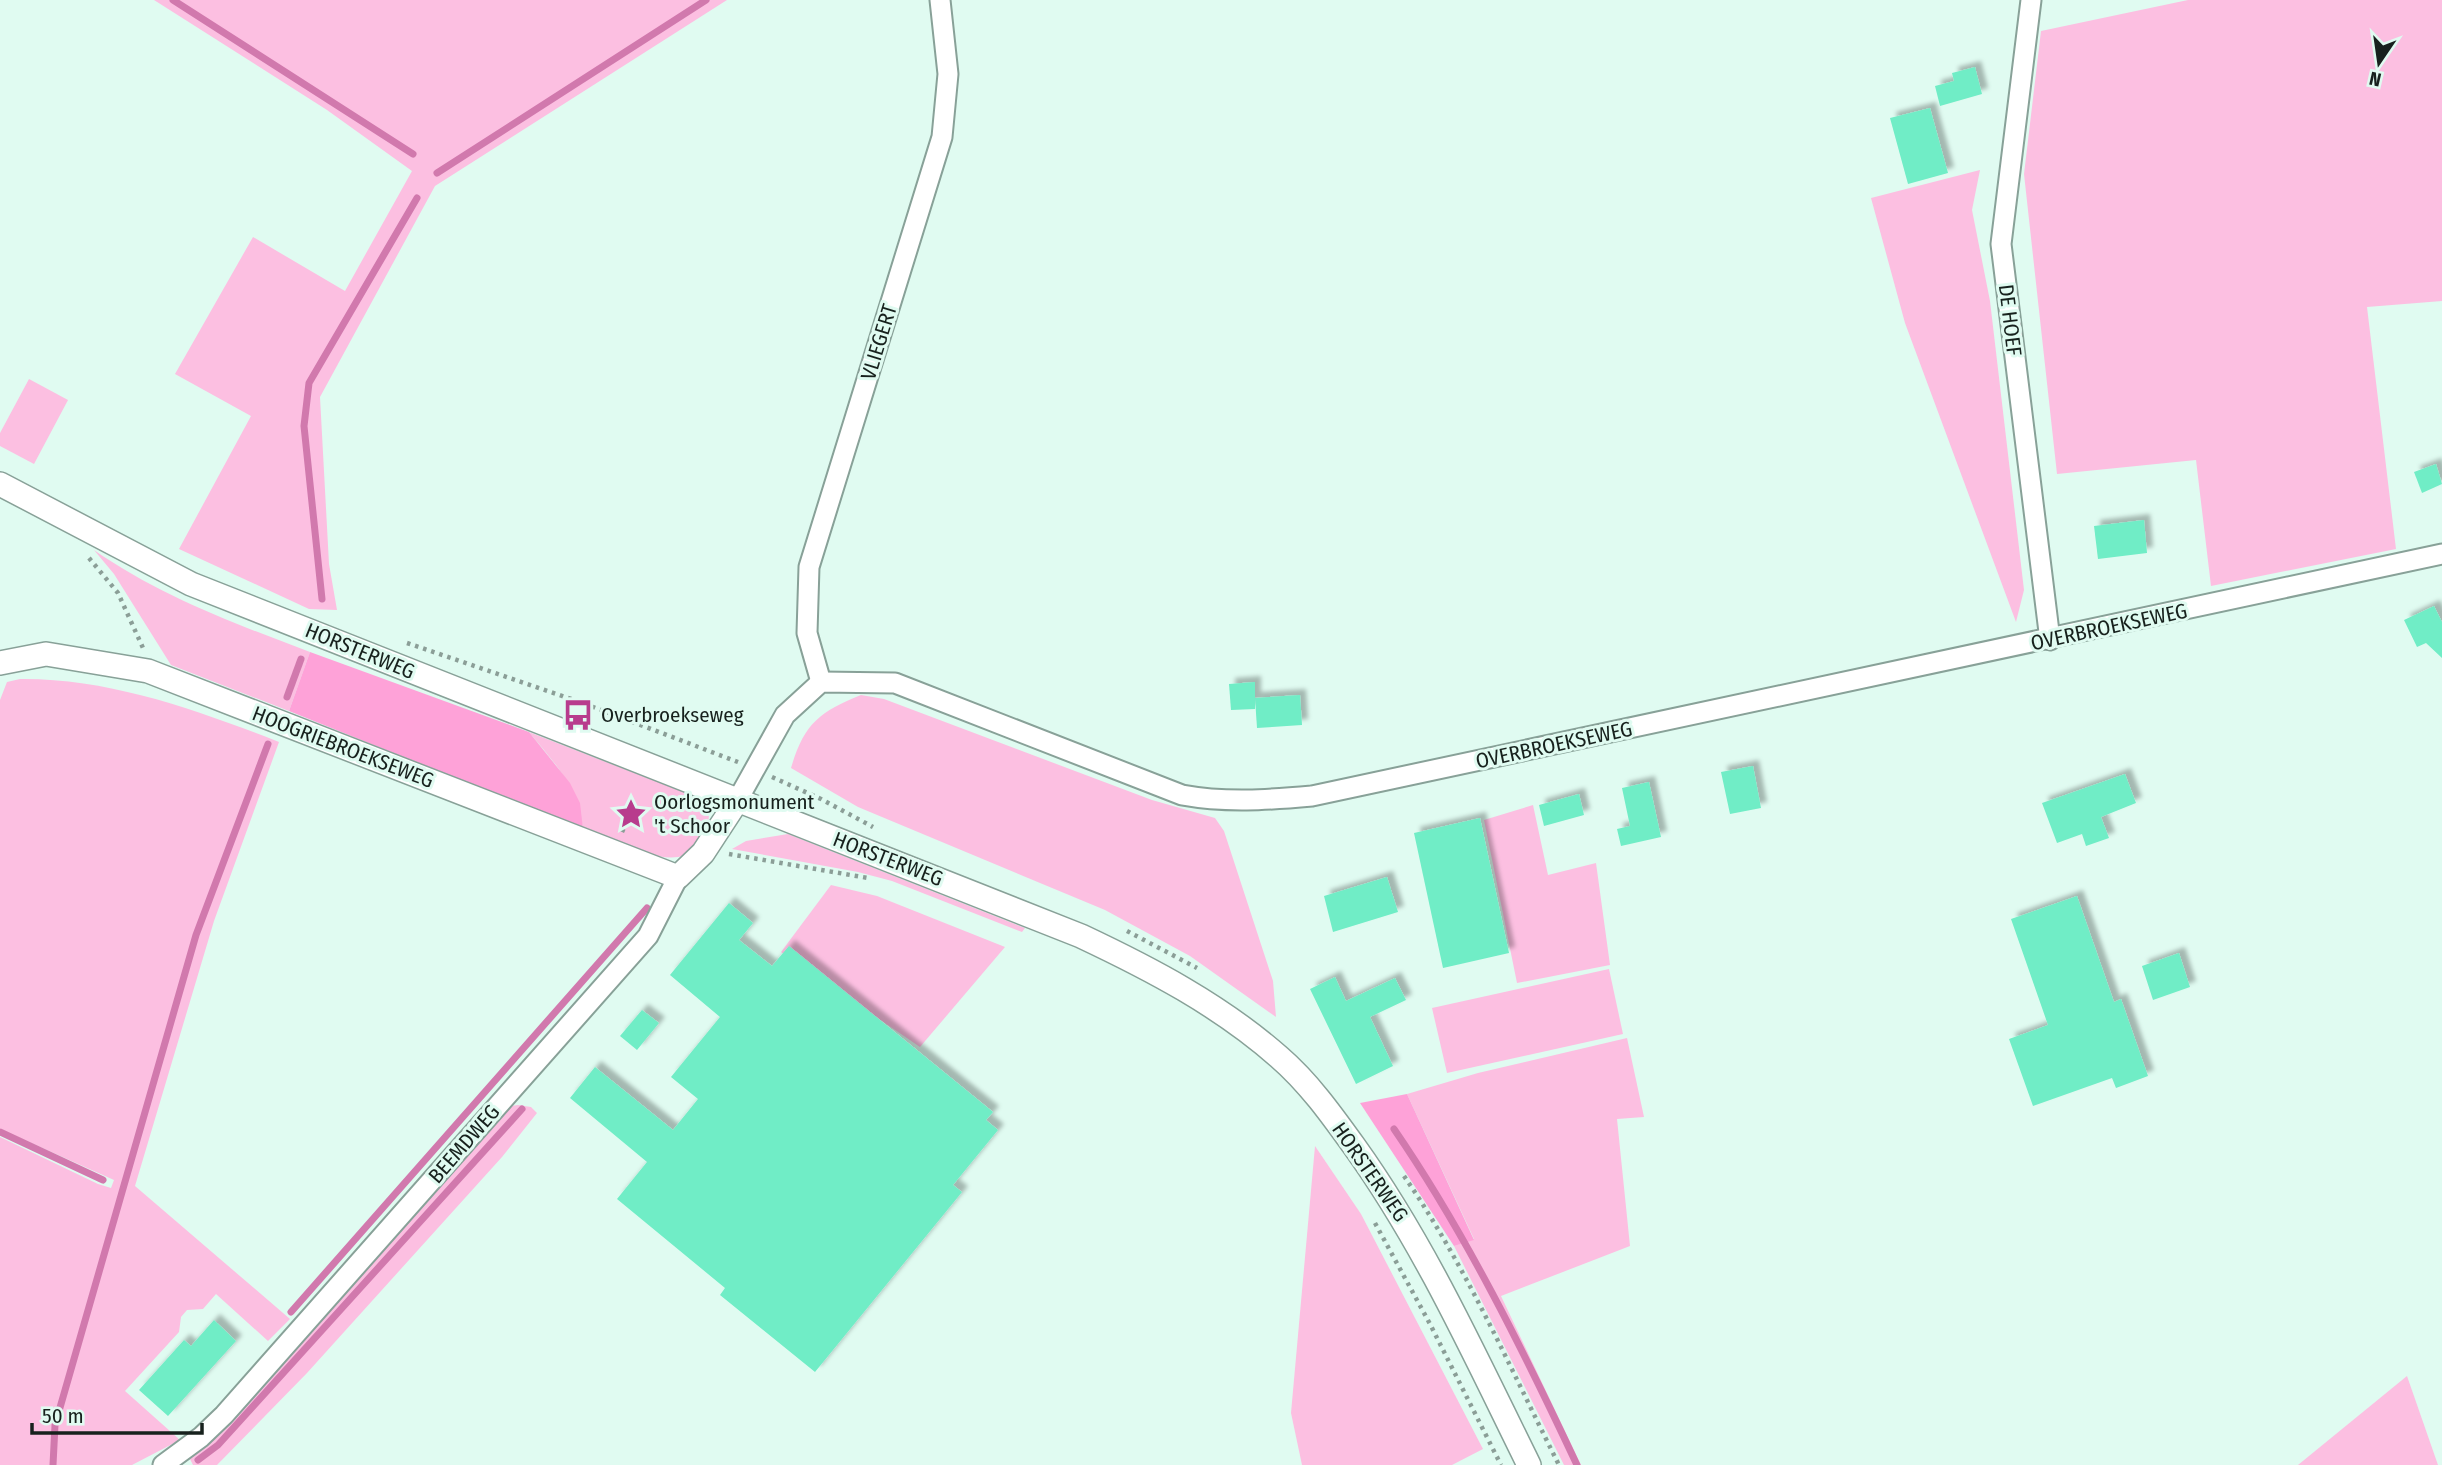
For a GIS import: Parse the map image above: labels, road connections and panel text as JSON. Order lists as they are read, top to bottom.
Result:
{
  "streets": {
    "street": [
      "DE HOEF",
      "VLIEGERT",
      "OVERBROEKSEWEG",
      "HORSTERWEG",
      "HOOGRIEBROEKSEWEG",
      "BEEMDWEG"
    ]
  },
  "crossings": [
    ["DE HOEF", "OVERBROEKSEWEG"],
    ["VLIEGERT", "OVERBROEKSEWEG"],
    ["HORSTERWEG", "BEEMDWEG"],
    ["HOOGRIEBROEKSEWEG", "BEEMDWEG"]
  ],
  "places": {
    "bus stop": ["Overbroekseweg"],
    "place": ["Oorlogsmonument 't Schoor"]
  },
  "scale_bar": "50 m",
  "north": "bottom"
}
